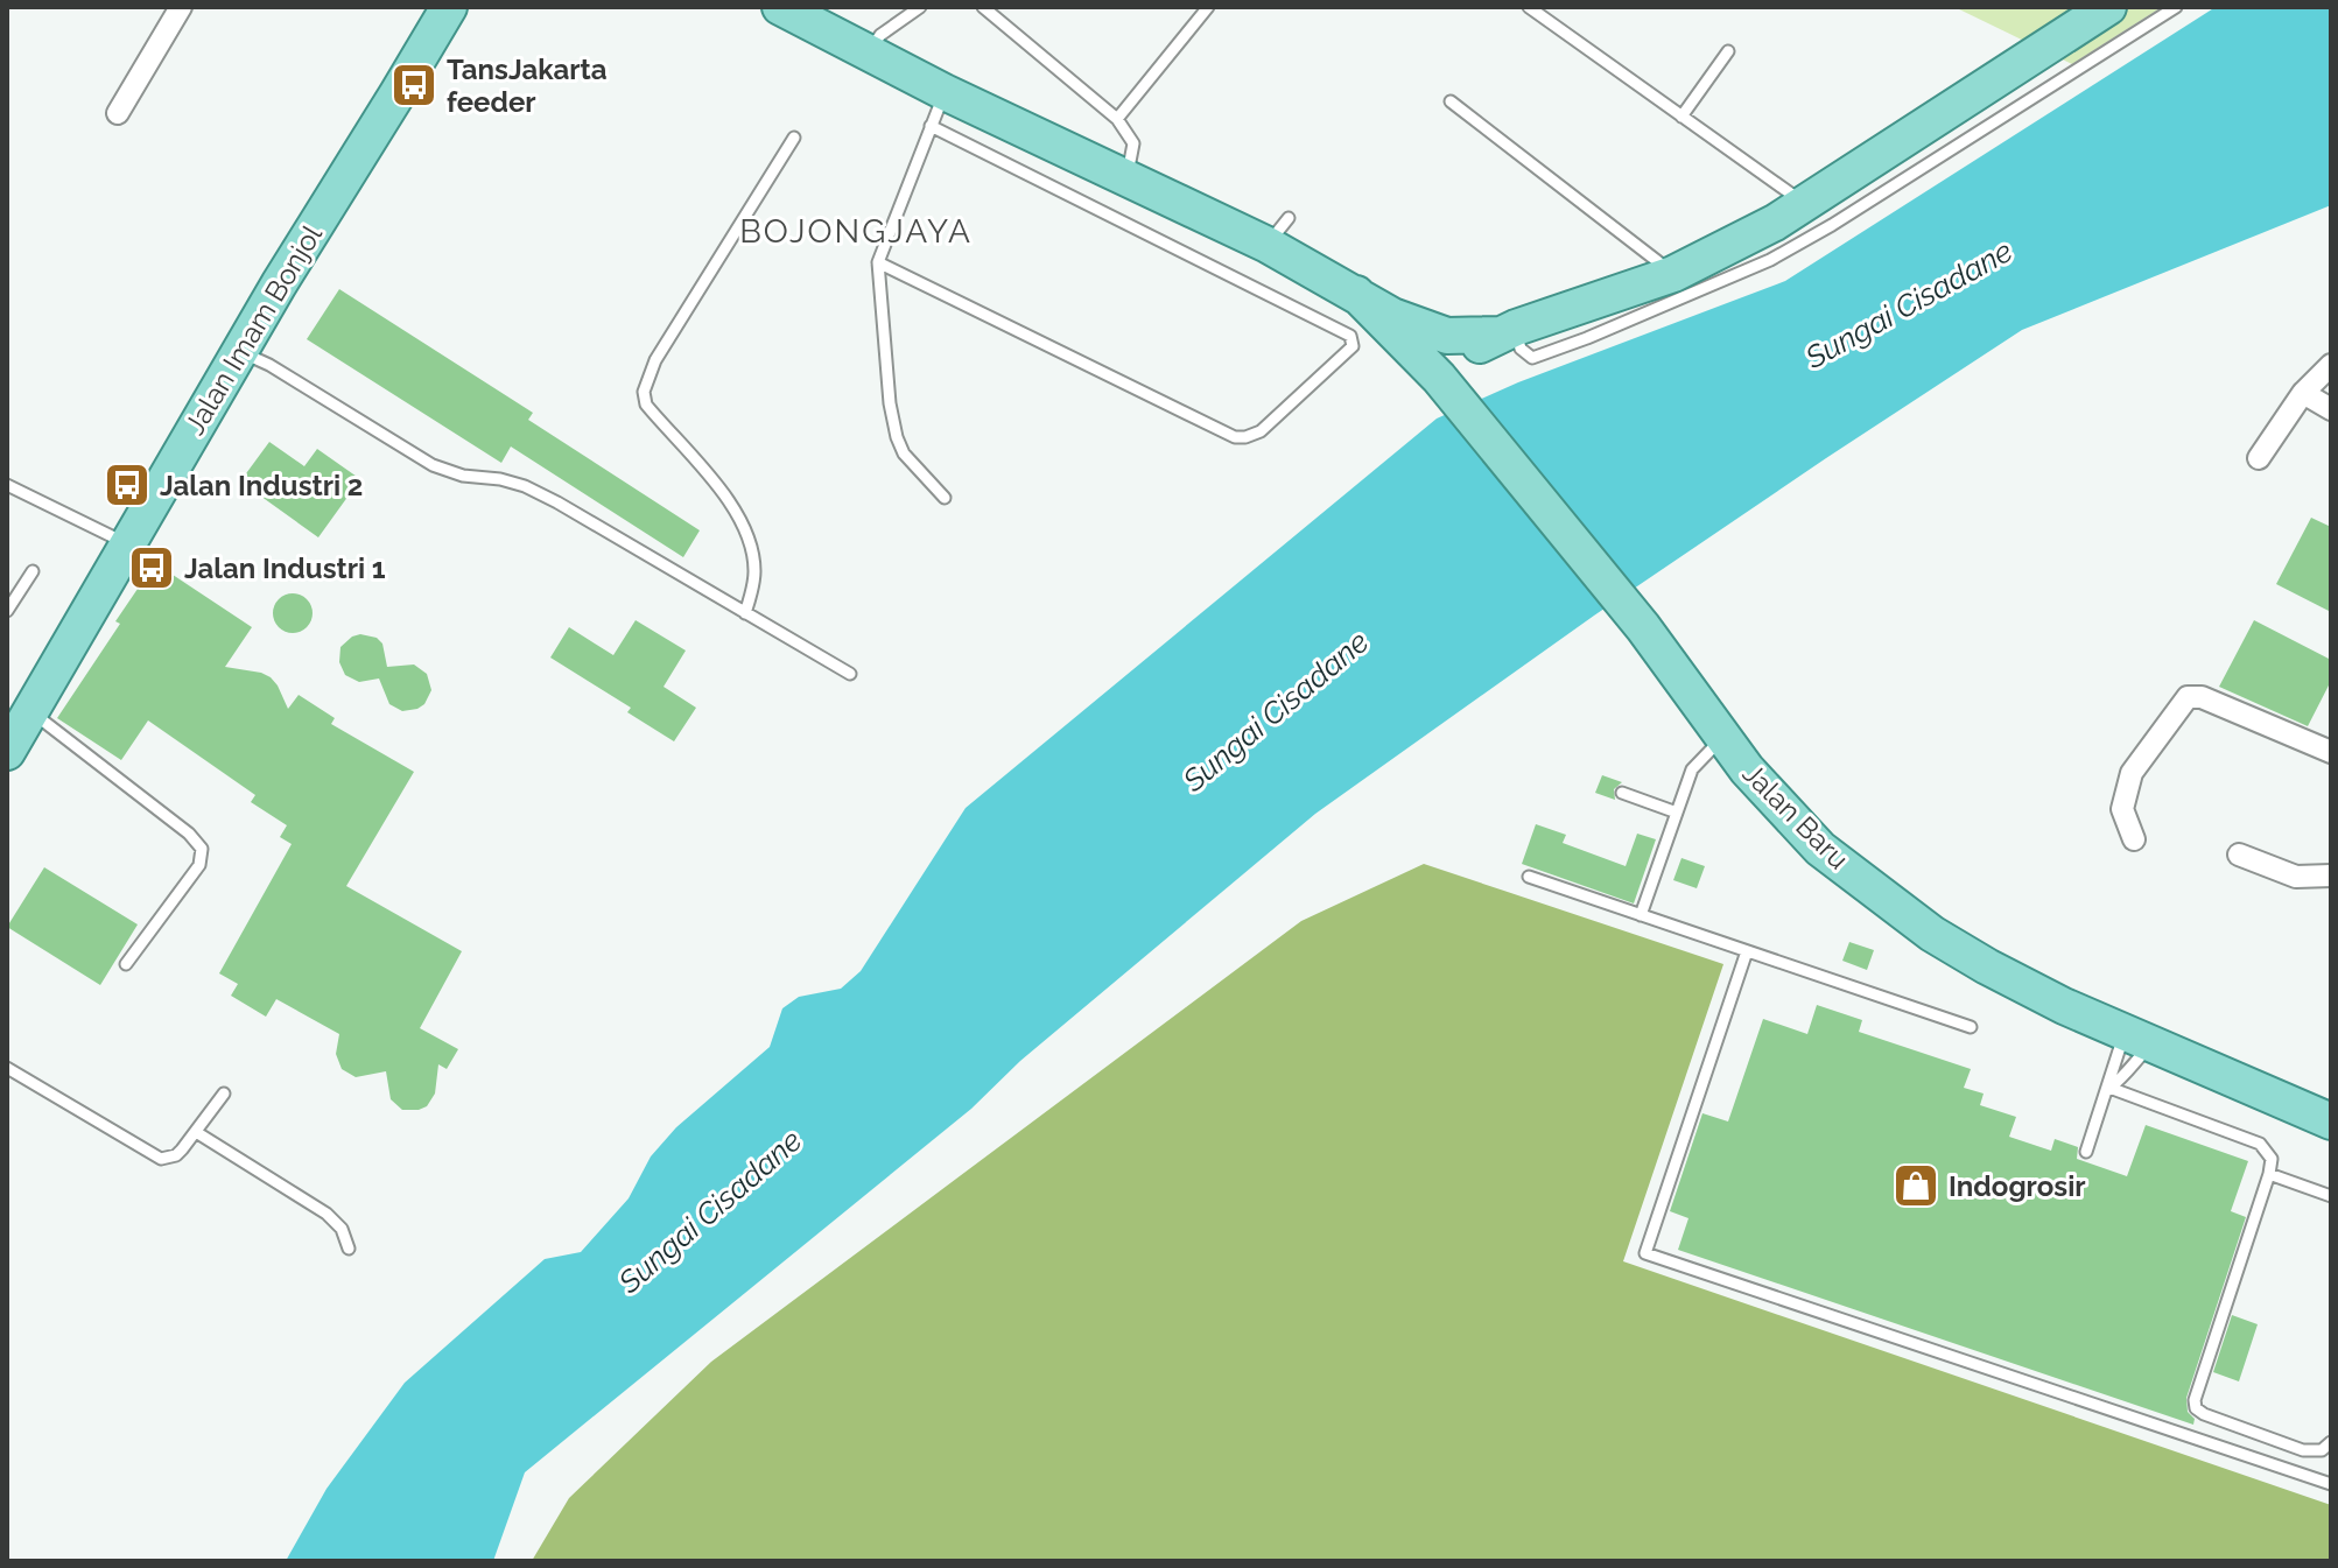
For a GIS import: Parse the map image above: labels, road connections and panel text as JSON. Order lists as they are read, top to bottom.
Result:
{
  "streets": {
    "main road": ["Jalan Imam Bonjol", "Jalan Baru"]
  },
  "districts": ["BOJONGJAYA"],
  "water": ["Sungai Cisadane"],
  "places": {
    "bus stop": ["TansJakarta feeder", "Jalan Industri 2", "Jalan Industri 1"],
    "shop": ["Indogrosir"]
  }
}
